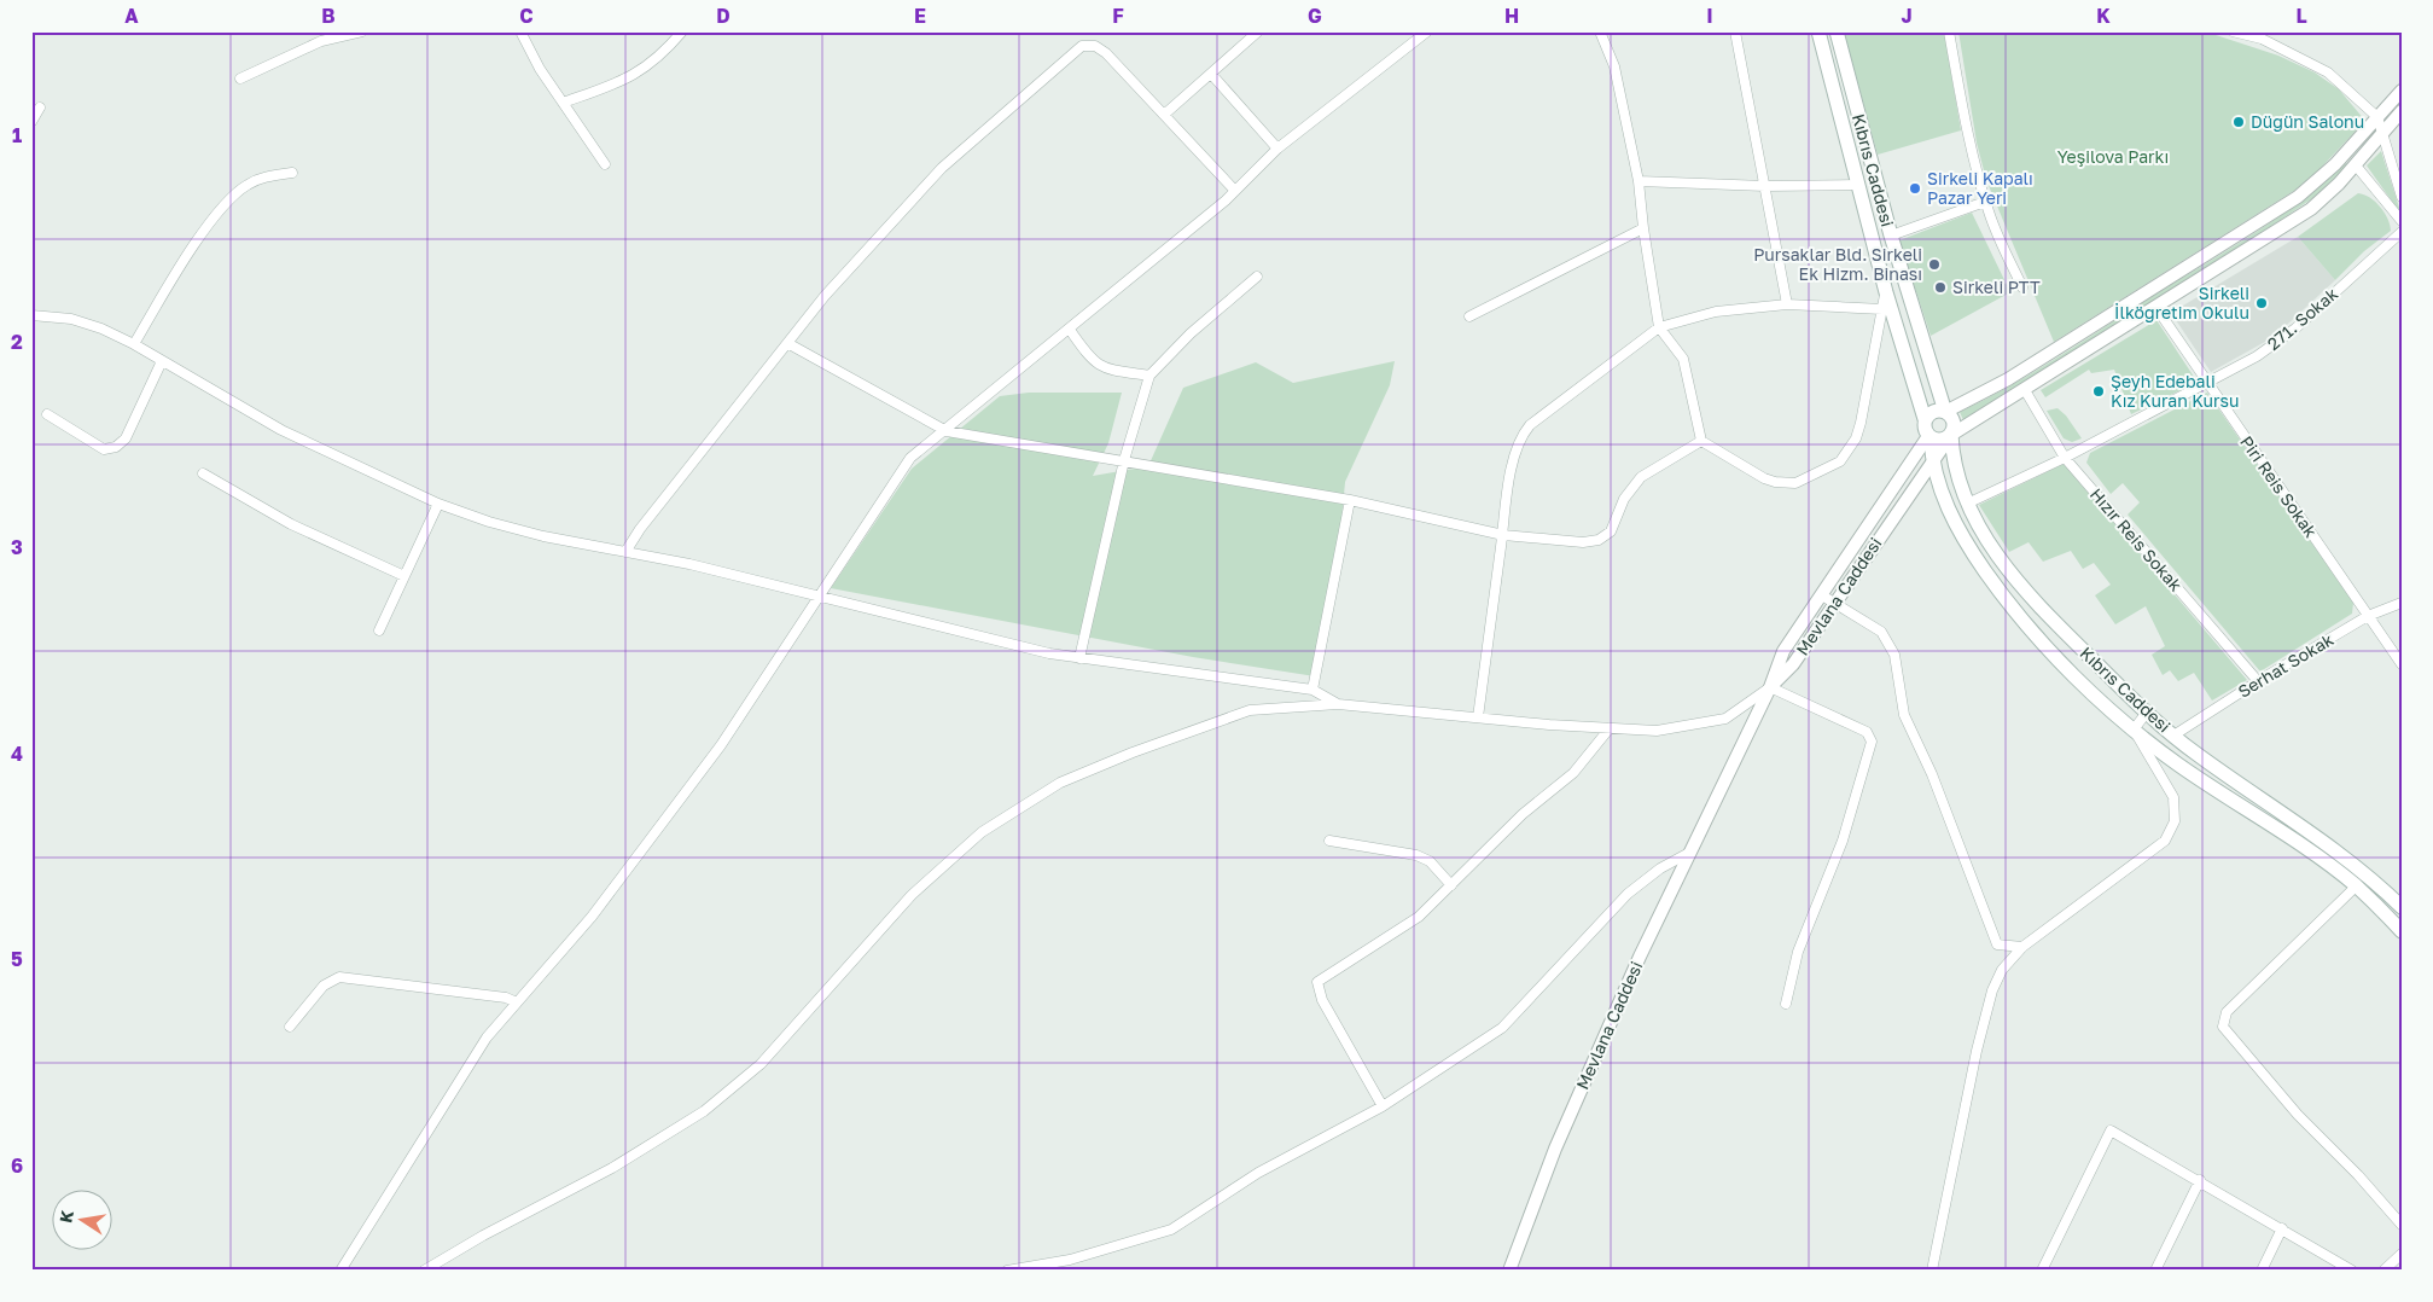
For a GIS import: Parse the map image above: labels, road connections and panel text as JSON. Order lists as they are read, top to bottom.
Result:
{
  "streets": {
    "main road": ["Kıbrıs Caddesi"],
    "street": [
      "271. Sokak",
      "Piri Reis Sokak",
      "Hızır Reis Sokak",
      "Mevlana Caddesi",
      "Serhat Sokak"
    ]
  },
  "crossings": [
    ["Kıbrıs Caddesi", "271. Sokak"],
    ["Kıbrıs Caddesi", "Mevlana Caddesi"],
    ["Kıbrıs Caddesi", "Serhat Sokak"],
    ["271. Sokak", "Piri Reis Sokak"],
    ["271. Sokak", "Hızır Reis Sokak"],
    ["Piri Reis Sokak", "Mevlana Caddesi"],
    ["Piri Reis Sokak", "Serhat Sokak"],
    ["Hızır Reis Sokak", "Mevlana Caddesi"],
    ["Hızır Reis Sokak", "Serhat Sokak"]
  ],
  "parks": ["Yeşilova Parkı"],
  "places": [
    "Düğün Salonu",
    "Sirkeli Kapalı Pazar Yeri",
    "Pursaklar Bld. Sirkeli Ek Hizm. Binası",
    "Sirkeli PTT",
    "Sirkeli İlköğretim Okulu",
    "Şeyh Edebali Kız Kuran Kursu"
  ],
  "north": "left",
  "grid": {
    "columns": [
      "A",
      "B",
      "C",
      "D",
      "E",
      "F",
      "G",
      "H",
      "I",
      "J",
      "K",
      "L"
    ],
    "rows": [
      "1",
      "2",
      "3",
      "4",
      "5",
      "6"
    ]
  }
}
